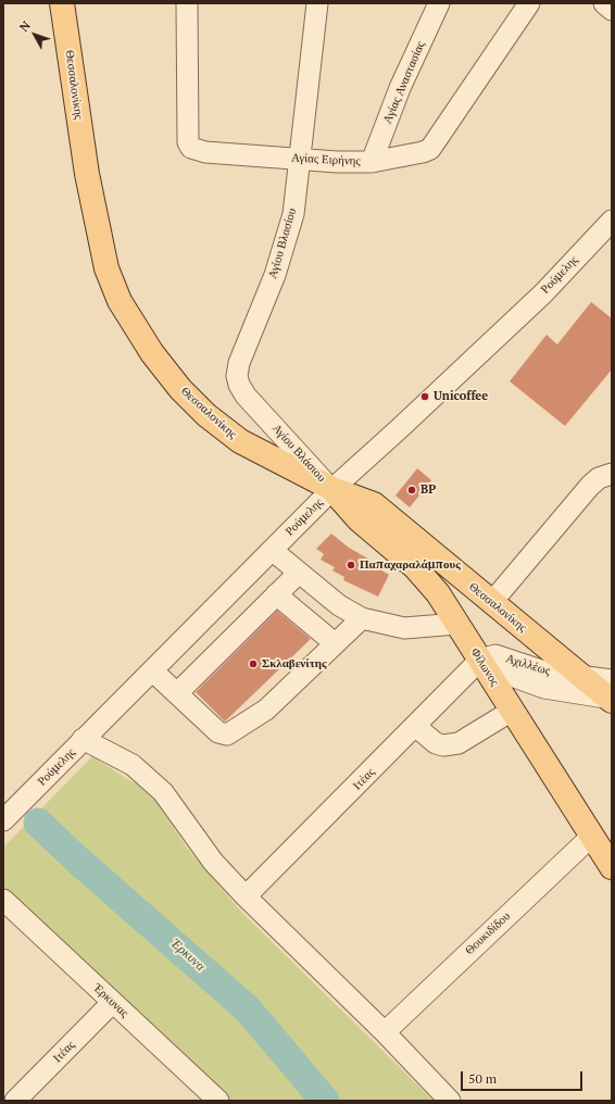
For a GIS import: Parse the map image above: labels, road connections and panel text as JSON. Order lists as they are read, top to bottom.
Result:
{
  "streets": {
    "main road": ["Θεσσαλονίκης", "Φίλωνος"],
    "street": [
      "Αγίας Αναστασίας",
      "Αγίας Ειρήνης",
      "Αγίου Βλασίου",
      "Ρούμελης",
      "Αγίου Βλάσιου",
      "Αχιλλέως",
      "Ιτέας",
      "Θουκιδίδου",
      "Έρκυνας"
    ]
  },
  "crossings": [
    ["Αγίας Αναστασίας", "Αγίας Ειρήνης"],
    ["Θεσσαλονίκης", "Ρούμελης"],
    ["Θεσσαλονίκης", "Αγίου Βλάσιου"],
    ["Θεσσαλονίκης", "Αχιλλέως"],
    ["Θεσσαλονίκης", "Φίλωνος"],
    ["Αγίας Ειρήνης", "Αγίου Βλασίου"],
    ["Αγίου Βλασίου", "Αγίου Βλάσιου"],
    ["Ρούμελης", "Αγίου Βλάσιου"],
    ["Ρούμελης", "Φίλωνος"],
    ["Αγίου Βλάσιου", "Φίλωνος"],
    ["Αχιλλέως", "Φίλωνος"],
    ["Αχιλλέως", "Ιτέας"],
    ["Φίλωνος", "Ιτέας"],
    ["Φίλωνος", "Θουκιδίδου"],
    ["Ιτέας", "Έρκυνας"]
  ],
  "water": ["Έρκυνα"],
  "places": [
    "Unicoffee",
    "BP",
    "Παπαχαραλάμπους",
    "Σκλαβενίτης"
  ],
  "scale_bar": "50 m",
  "north": "top left"
}
